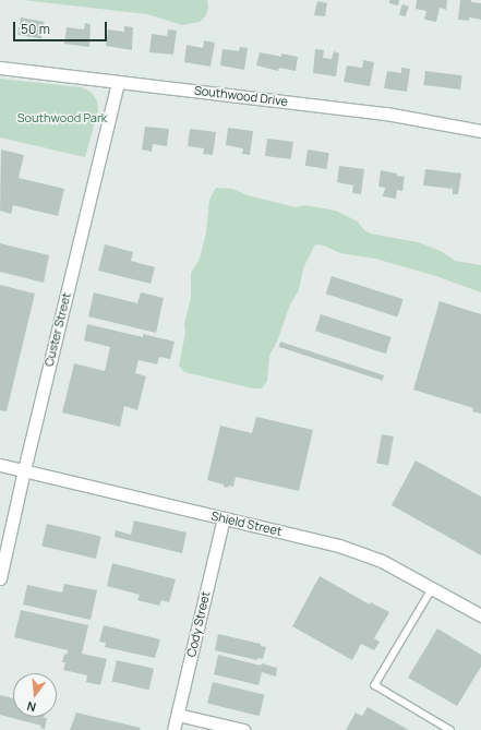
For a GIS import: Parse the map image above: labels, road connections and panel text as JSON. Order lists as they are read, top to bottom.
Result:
{
  "streets": {
    "street": [
      "Southwood Drive",
      "Custer Street",
      "Shield Street",
      "Cody Street"
    ]
  },
  "crossings": [
    ["Southwood Drive", "Custer Street"],
    ["Custer Street", "Shield Street"],
    ["Shield Street", "Cody Street"]
  ],
  "parks": ["Southwood Park"],
  "scale_bar": "50 m",
  "north": "bottom"
}
